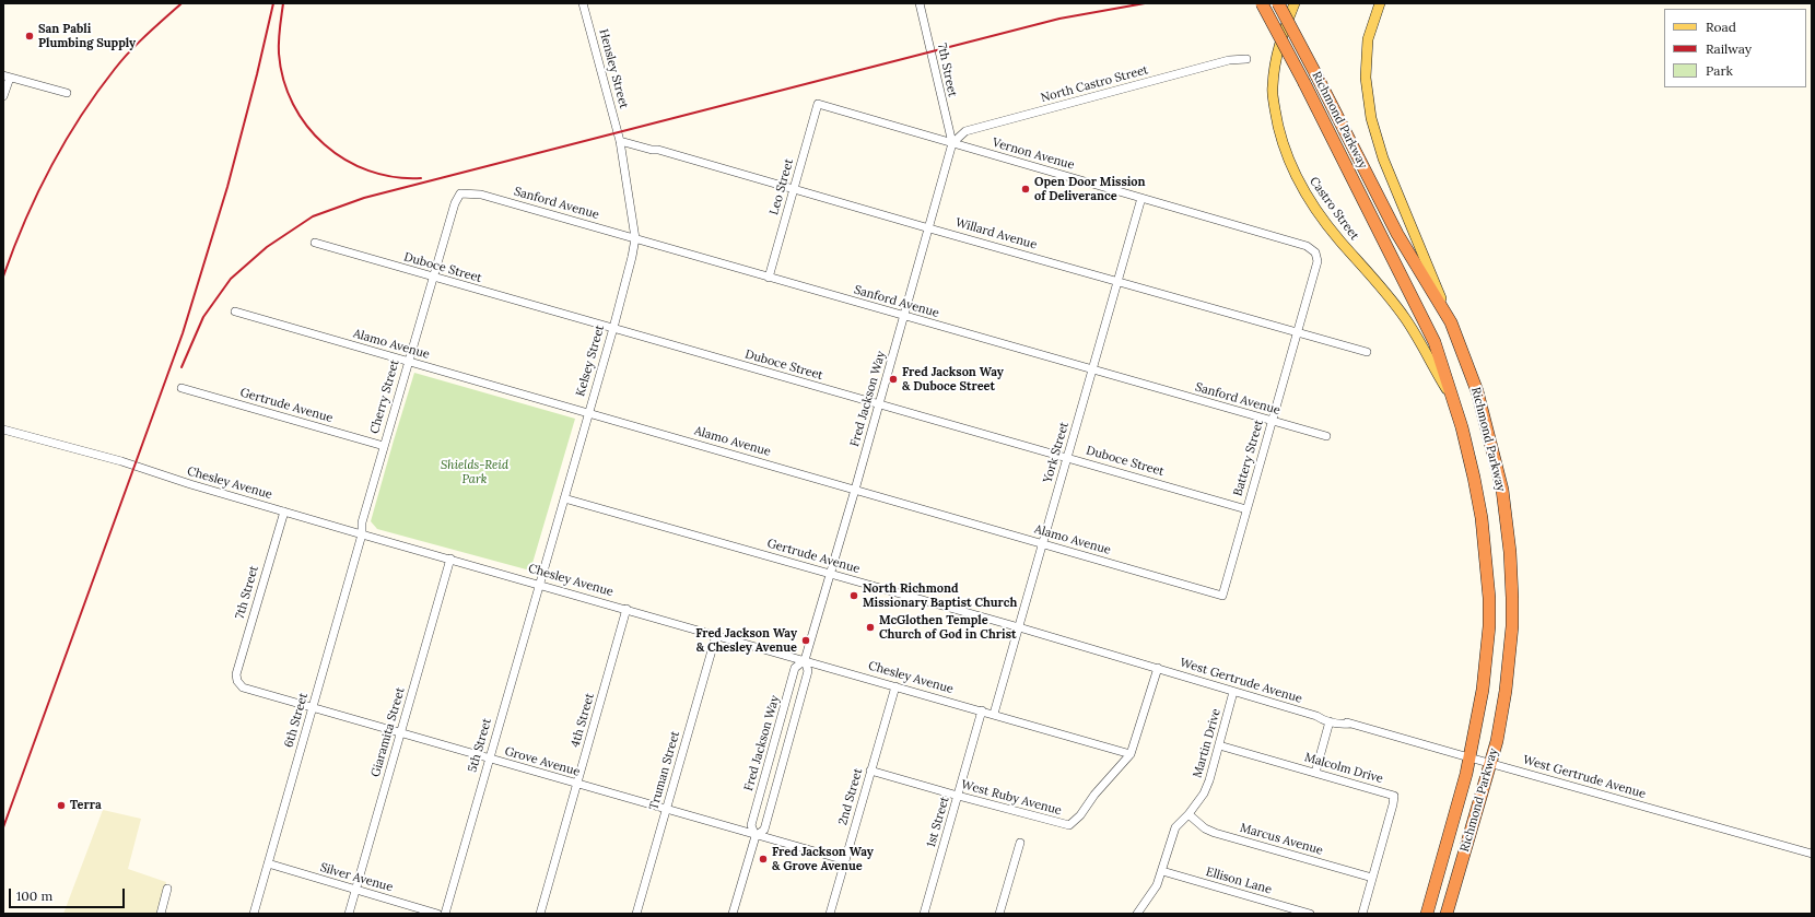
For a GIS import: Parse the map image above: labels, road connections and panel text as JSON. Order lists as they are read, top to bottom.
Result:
{
  "streets": {
    "highway": ["Richmond Parkway"],
    "main road": ["Castro Street"],
    "street": [
      "Hensley Street",
      "7th Street",
      "North Castro Street",
      "Vernon Avenue",
      "Leo Street",
      "Sanford Avenue",
      "Willard Avenue",
      "Duboce Street",
      "Alamo Avenue",
      "Kelsey Street",
      "Cherry Street",
      "Fred Jackson Way",
      "Gertrude Avenue",
      "York Street",
      "Battery Street",
      "Chesley Avenue",
      "West Gertrude Avenue",
      "6th Street",
      "4th Street",
      "Giaramita Street",
      "Martin Drive",
      "5th Street",
      "Grove Avenue",
      "Malcolm Drive",
      "Truman Street",
      "2nd Street",
      "West Ruby Avenue",
      "1st Street",
      "Marcus Avenue",
      "Silver Avenue",
      "Ellison Lane"
    ]
  },
  "crossings": [
    ["Hensley Street", "Willard Avenue"],
    ["Hensley Street", "Kelsey Street"],
    ["7th Street", "North Castro Street"],
    ["7th Street", "Vernon Avenue"],
    ["7th Street", "Fred Jackson Way"],
    ["7th Street", "Chesley Avenue"],
    ["7th Street", "Grove Avenue"],
    ["North Castro Street", "Vernon Avenue"],
    ["North Castro Street", "Fred Jackson Way"],
    ["Richmond Parkway", "Castro Street"],
    ["Richmond Parkway", "West Gertrude Avenue"],
    ["Vernon Avenue", "Leo Street"],
    ["Vernon Avenue", "Fred Jackson Way"],
    ["Vernon Avenue", "York Street"],
    ["Vernon Avenue", "Battery Street"],
    ["Leo Street", "Sanford Avenue"],
    ["Leo Street", "Willard Avenue"],
    ["Sanford Avenue", "Kelsey Street"],
    ["Sanford Avenue", "Cherry Street"],
    ["Sanford Avenue", "Fred Jackson Way"],
    ["Sanford Avenue", "York Street"],
    ["Sanford Avenue", "Battery Street"],
    ["Willard Avenue", "Kelsey Street"],
    ["Willard Avenue", "Fred Jackson Way"],
    ["Willard Avenue", "York Street"],
    ["Willard Avenue", "Battery Street"],
    ["Duboce Street", "Kelsey Street"],
    ["Duboce Street", "Cherry Street"],
    ["Duboce Street", "Fred Jackson Way"],
    ["Duboce Street", "York Street"],
    ["Duboce Street", "Battery Street"],
    ["Alamo Avenue", "Kelsey Street"],
    ["Alamo Avenue", "Cherry Street"],
    ["Alamo Avenue", "Fred Jackson Way"],
    ["Alamo Avenue", "York Street"],
    ["Alamo Avenue", "Battery Street"],
    ["Kelsey Street", "Gertrude Avenue"],
    ["Kelsey Street", "Chesley Avenue"],
    ["Kelsey Street", "5th Street"],
    ["Cherry Street", "Gertrude Avenue"],
    ["Cherry Street", "Chesley Avenue"],
    ["Cherry Street", "6th Street"],
    ["Fred Jackson Way", "Gertrude Avenue"],
    ["Fred Jackson Way", "Chesley Avenue"],
    ["Fred Jackson Way", "Grove Avenue"],
    ["Gertrude Avenue", "York Street"],
    ["Gertrude Avenue", "West Gertrude Avenue"],
    ["Gertrude Avenue", "West Ruby Avenue"],
    ["York Street", "Chesley Avenue"],
    ["Chesley Avenue", "6th Street"],
    ["Chesley Avenue", "4th Street"],
    ["Chesley Avenue", "Giaramita Street"],
    ["Chesley Avenue", "5th Street"],
    ["Chesley Avenue", "Truman Street"],
    ["Chesley Avenue", "2nd Street"],
    ["Chesley Avenue", "West Ruby Avenue"],
    ["Chesley Avenue", "1st Street"],
    ["West Gertrude Avenue", "Martin Drive"],
    ["West Gertrude Avenue", "West Ruby Avenue"],
    ["6th Street", "Grove Avenue"],
    ["6th Street", "Silver Avenue"],
    ["4th Street", "Grove Avenue"],
    ["Giaramita Street", "Grove Avenue"],
    ["Giaramita Street", "Silver Avenue"],
    ["Martin Drive", "Malcolm Drive"],
    ["Martin Drive", "Marcus Avenue"],
    ["Martin Drive", "Ellison Lane"],
    ["5th Street", "Grove Avenue"],
    ["Grove Avenue", "Truman Street"],
    ["Grove Avenue", "2nd Street"],
    ["Malcolm Drive", "Marcus Avenue"],
    ["2nd Street", "West Ruby Avenue"],
    ["West Ruby Avenue", "1st Street"]
  ],
  "parks": ["Shields-Reid Park"],
  "places": [
    "San Pabli Plumbing Supply",
    "Open Door Mission of Deliverance",
    "Fred Jackson Way & Duboce Street",
    "North Richmond Missionary Baptist Church",
    "McGlothen Temple Church of God in Christ",
    "Fred Jackson Way & Chesley Avenue",
    "Terra",
    "Fred Jackson Way & Grove Avenue"
  ],
  "legend": ["Road", "Railway", "Park"],
  "scale_bar": "100 m"
}
